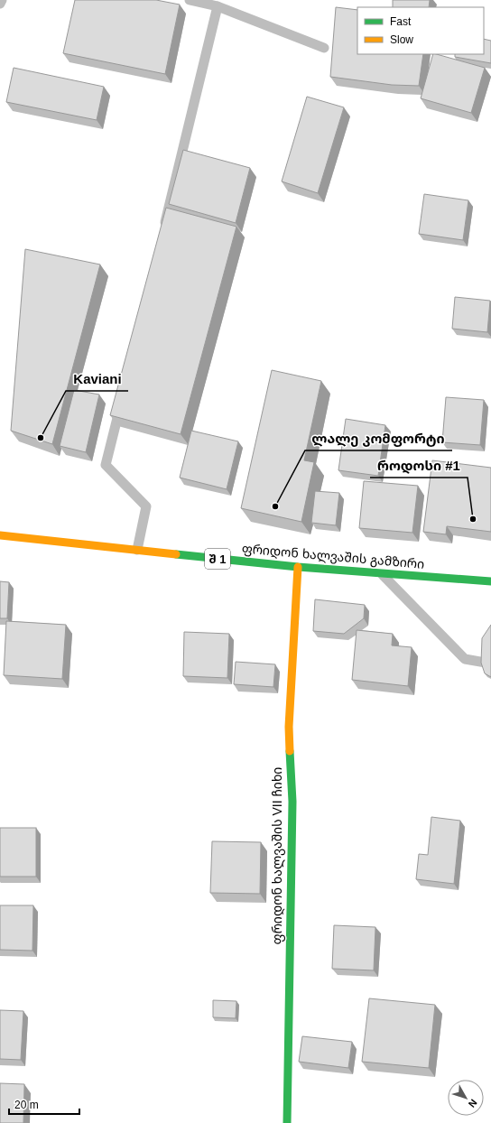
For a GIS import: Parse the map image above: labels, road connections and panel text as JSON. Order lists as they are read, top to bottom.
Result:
{
  "streets": {
    "main road": ["ფრიდონ ხალვაშის გამზირი", "შ 1", "ფრიდონ ხალვაშის VII ჩიხი"]
  },
  "crossings": [
    ["ფრიდონ ხალვაშის გამზირი", "ფრიდონ ხალვაშის VII ჩიხი"]
  ],
  "places": ["Kaviani", "ლალე კომფორტი", "როდოსი #1"],
  "legend": ["Fast", "Slow"],
  "scale_bar": "20 m",
  "north": "bottom right"
}
